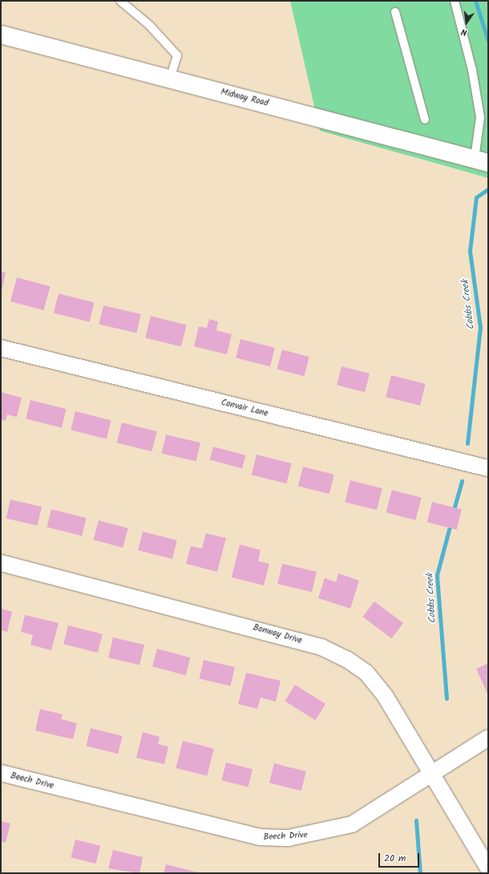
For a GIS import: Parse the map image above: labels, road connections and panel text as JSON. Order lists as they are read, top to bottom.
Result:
{
  "streets": {
    "street": [
      "Midway Road",
      "Convair Lane",
      "Bonway Drive",
      "Beech Drive"
    ]
  },
  "crossings": [
    ["Bonway Drive", "Beech Drive"]
  ],
  "water": ["Cobbs Creek"],
  "scale_bar": "20 m",
  "north": "bottom"
}
